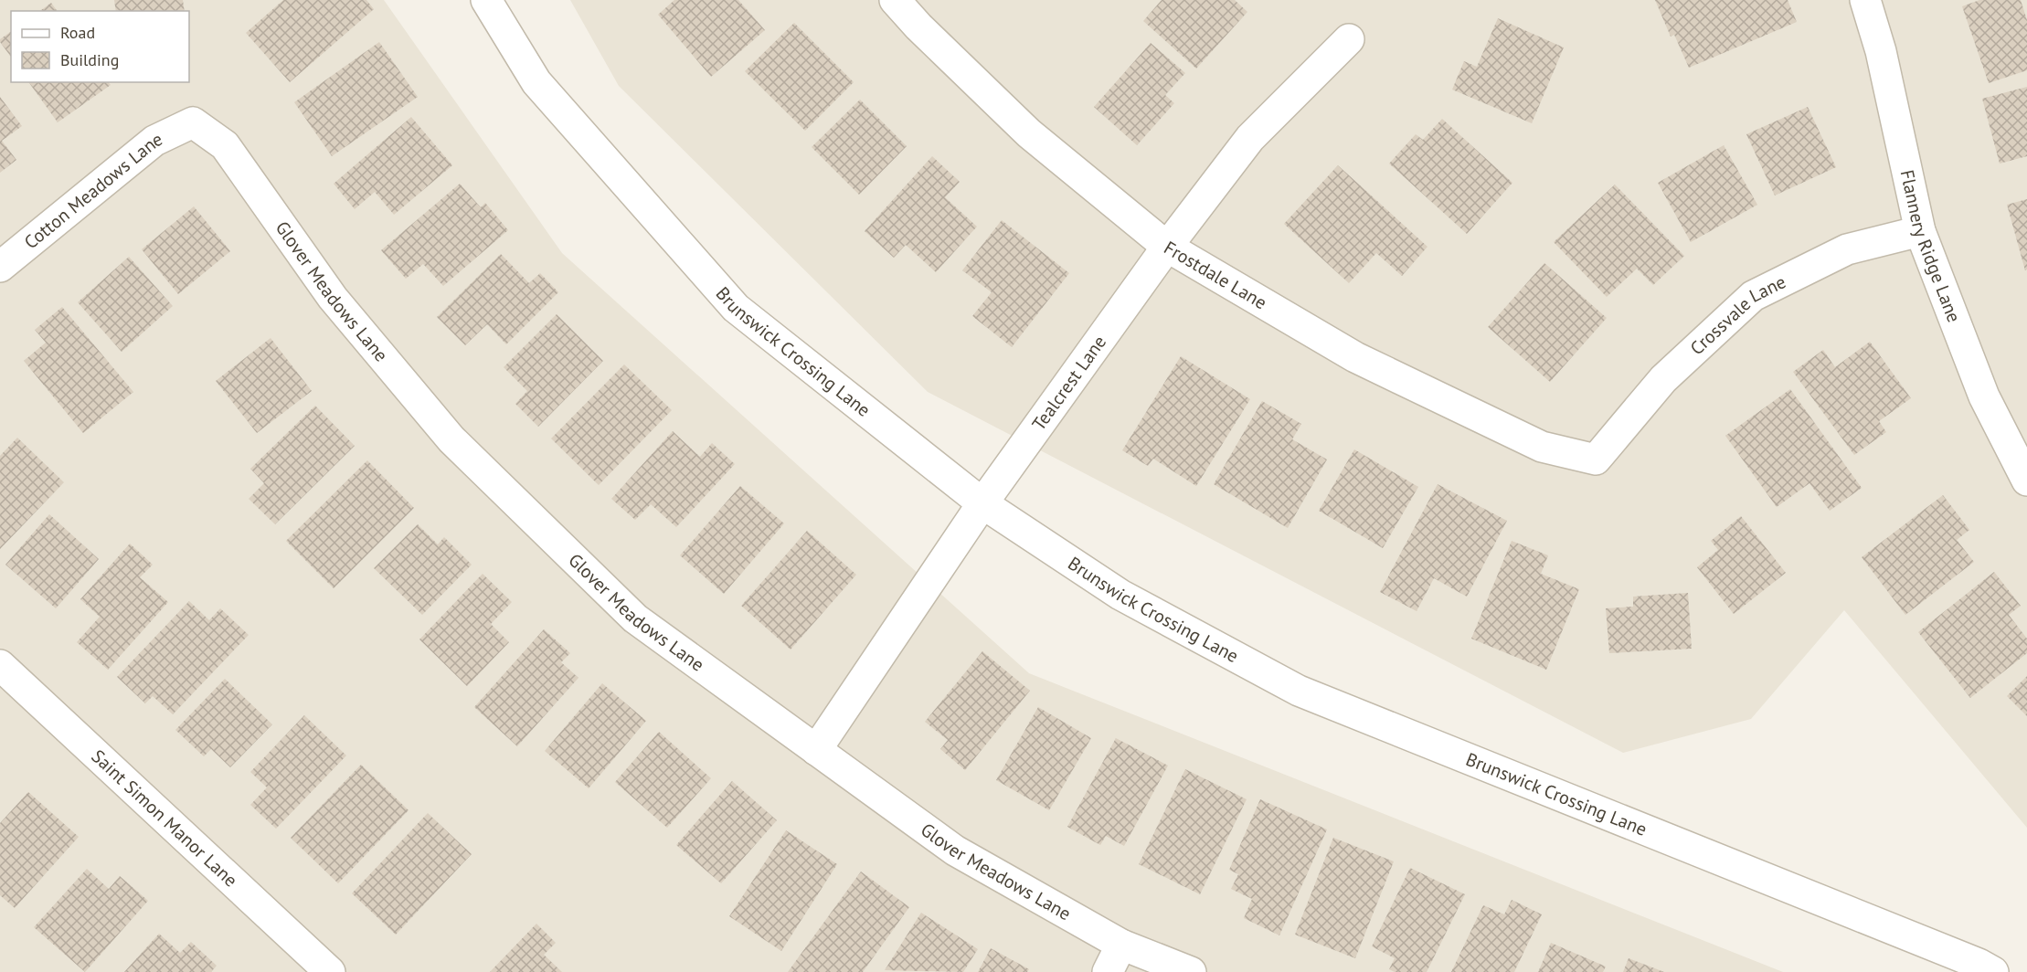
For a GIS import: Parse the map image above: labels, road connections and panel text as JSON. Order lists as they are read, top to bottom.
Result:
{
  "streets": {
    "street": [
      "Cotton Meadows Lane",
      "Flannery Ridge Lane",
      "Frostdale Lane",
      "Glover Meadows Lane",
      "Crossvale Lane",
      "Brunswick Crossing Lane",
      "Tealcrest Lane",
      "Saint Simon Manor Lane"
    ]
  },
  "crossings": [
    ["Cotton Meadows Lane", "Glover Meadows Lane"],
    ["Flannery Ridge Lane", "Crossvale Lane"],
    ["Frostdale Lane", "Crossvale Lane"],
    ["Frostdale Lane", "Tealcrest Lane"],
    ["Glover Meadows Lane", "Tealcrest Lane"],
    ["Brunswick Crossing Lane", "Tealcrest Lane"]
  ],
  "legend": ["Road", "Building"]
}
